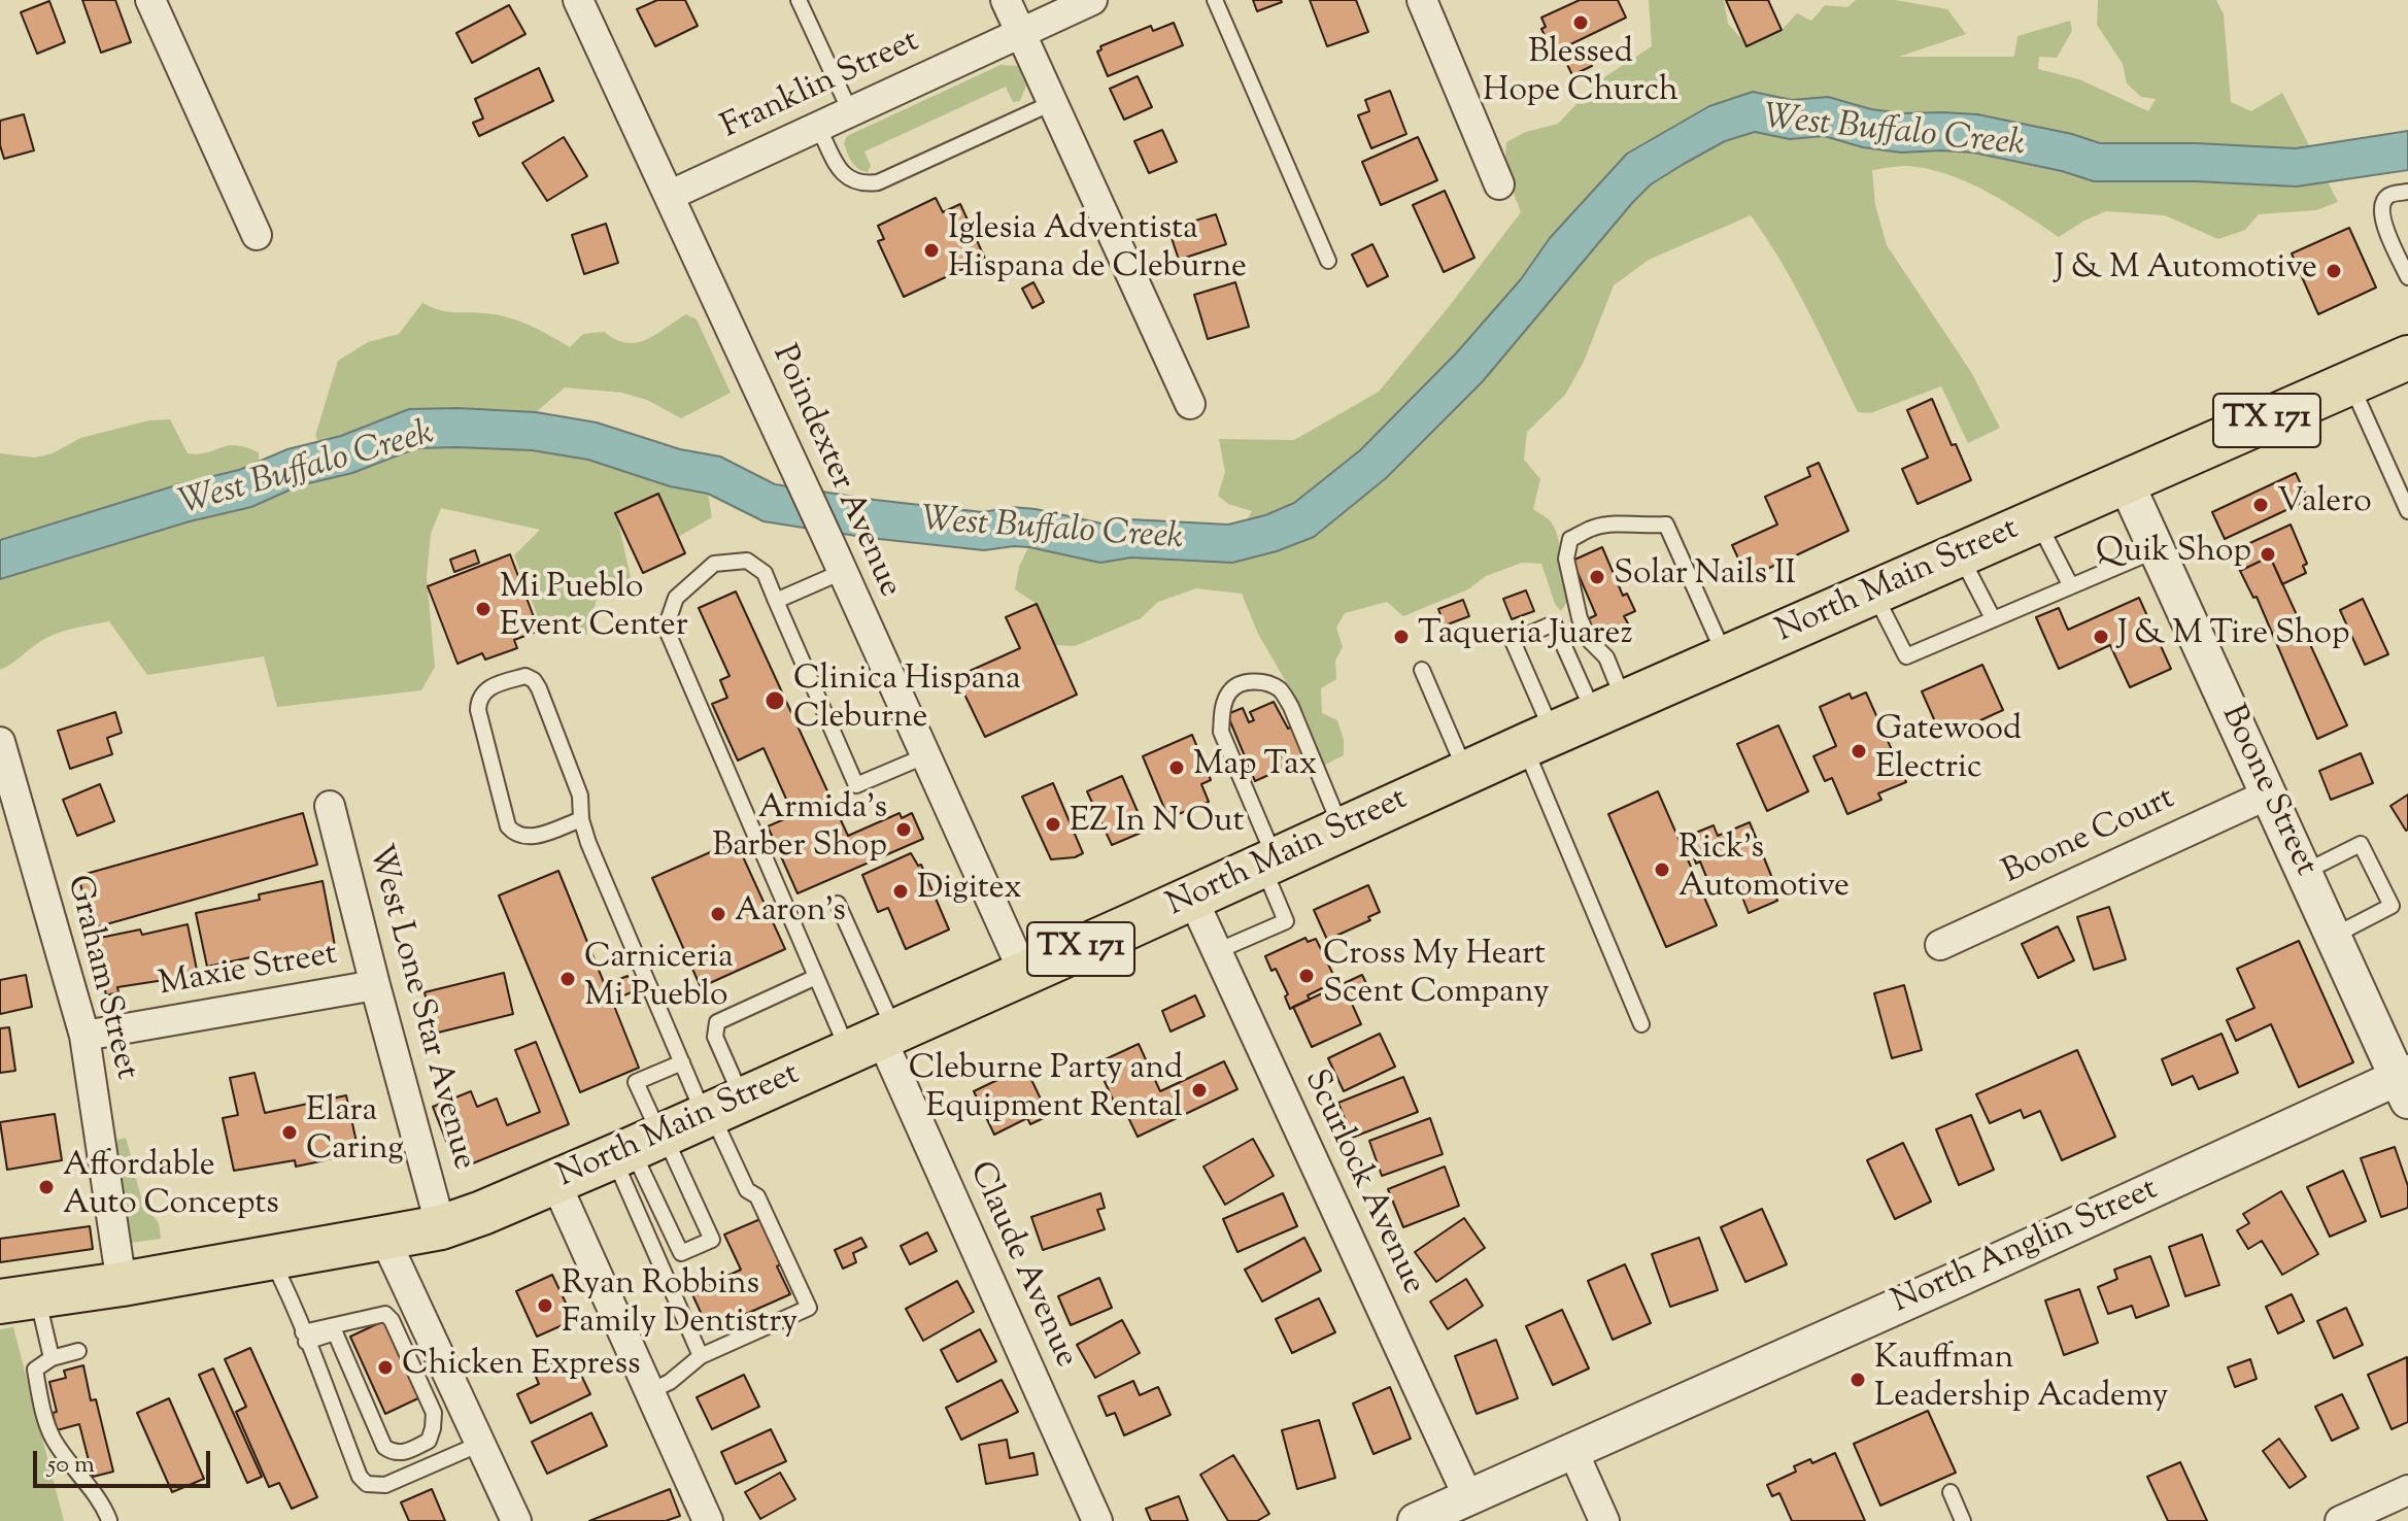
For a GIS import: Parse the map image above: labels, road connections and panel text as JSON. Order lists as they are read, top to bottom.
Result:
{
  "streets": {
    "main road": ["TX 171", "North Main Street"],
    "street": [
      "Franklin Street",
      "Poindexter Avenue",
      "Boone Street",
      "Boone Court",
      "Maxie Street",
      "Graham Street",
      "West Lone Star Avenue",
      "Scurlock Avenue",
      "North Anglin Street",
      "Claude Avenue"
    ]
  },
  "crossings": [
    ["Franklin Street", "Poindexter Avenue"],
    ["Poindexter Avenue", "North Main Street"],
    ["North Main Street", "Boone Street"],
    ["North Main Street", "Graham Street"],
    ["North Main Street", "West Lone Star Avenue"],
    ["North Main Street", "Scurlock Avenue"],
    ["North Main Street", "Claude Avenue"],
    ["Boone Street", "Boone Court"],
    ["Boone Street", "North Anglin Street"],
    ["Maxie Street", "Graham Street"],
    ["Maxie Street", "West Lone Star Avenue"],
    ["Scurlock Avenue", "North Anglin Street"]
  ],
  "water": ["West Buffalo Creek"],
  "places": [
    "Blessed Hope Church",
    "Iglesia Adventista Hispana de Cleburne",
    "J & M Automotive",
    "Valero",
    "Quik Shop",
    "Solar Nails II",
    "Mi Pueblo Event Center",
    "Taqueria Juarez",
    "J & M Tire Shop",
    "Clinica Hispana Cleburne",
    "Gatewood Electric",
    "Map Tax",
    "EZ In N Out",
    "Armida's Barber Shop",
    "Rick's Automotive",
    "Digitex",
    "Aaron's",
    "Cross My Heart Scent Company",
    "Carniceria Mi Pueblo",
    "Cleburne Party and Equipment Rental",
    "Elara Caring",
    "Affordable Auto Concepts",
    "Ryan Robbins Family Dentistry",
    "Chicken Express",
    "Kauffman Leadership Academy"
  ],
  "scale_bar": "50 m"
}
